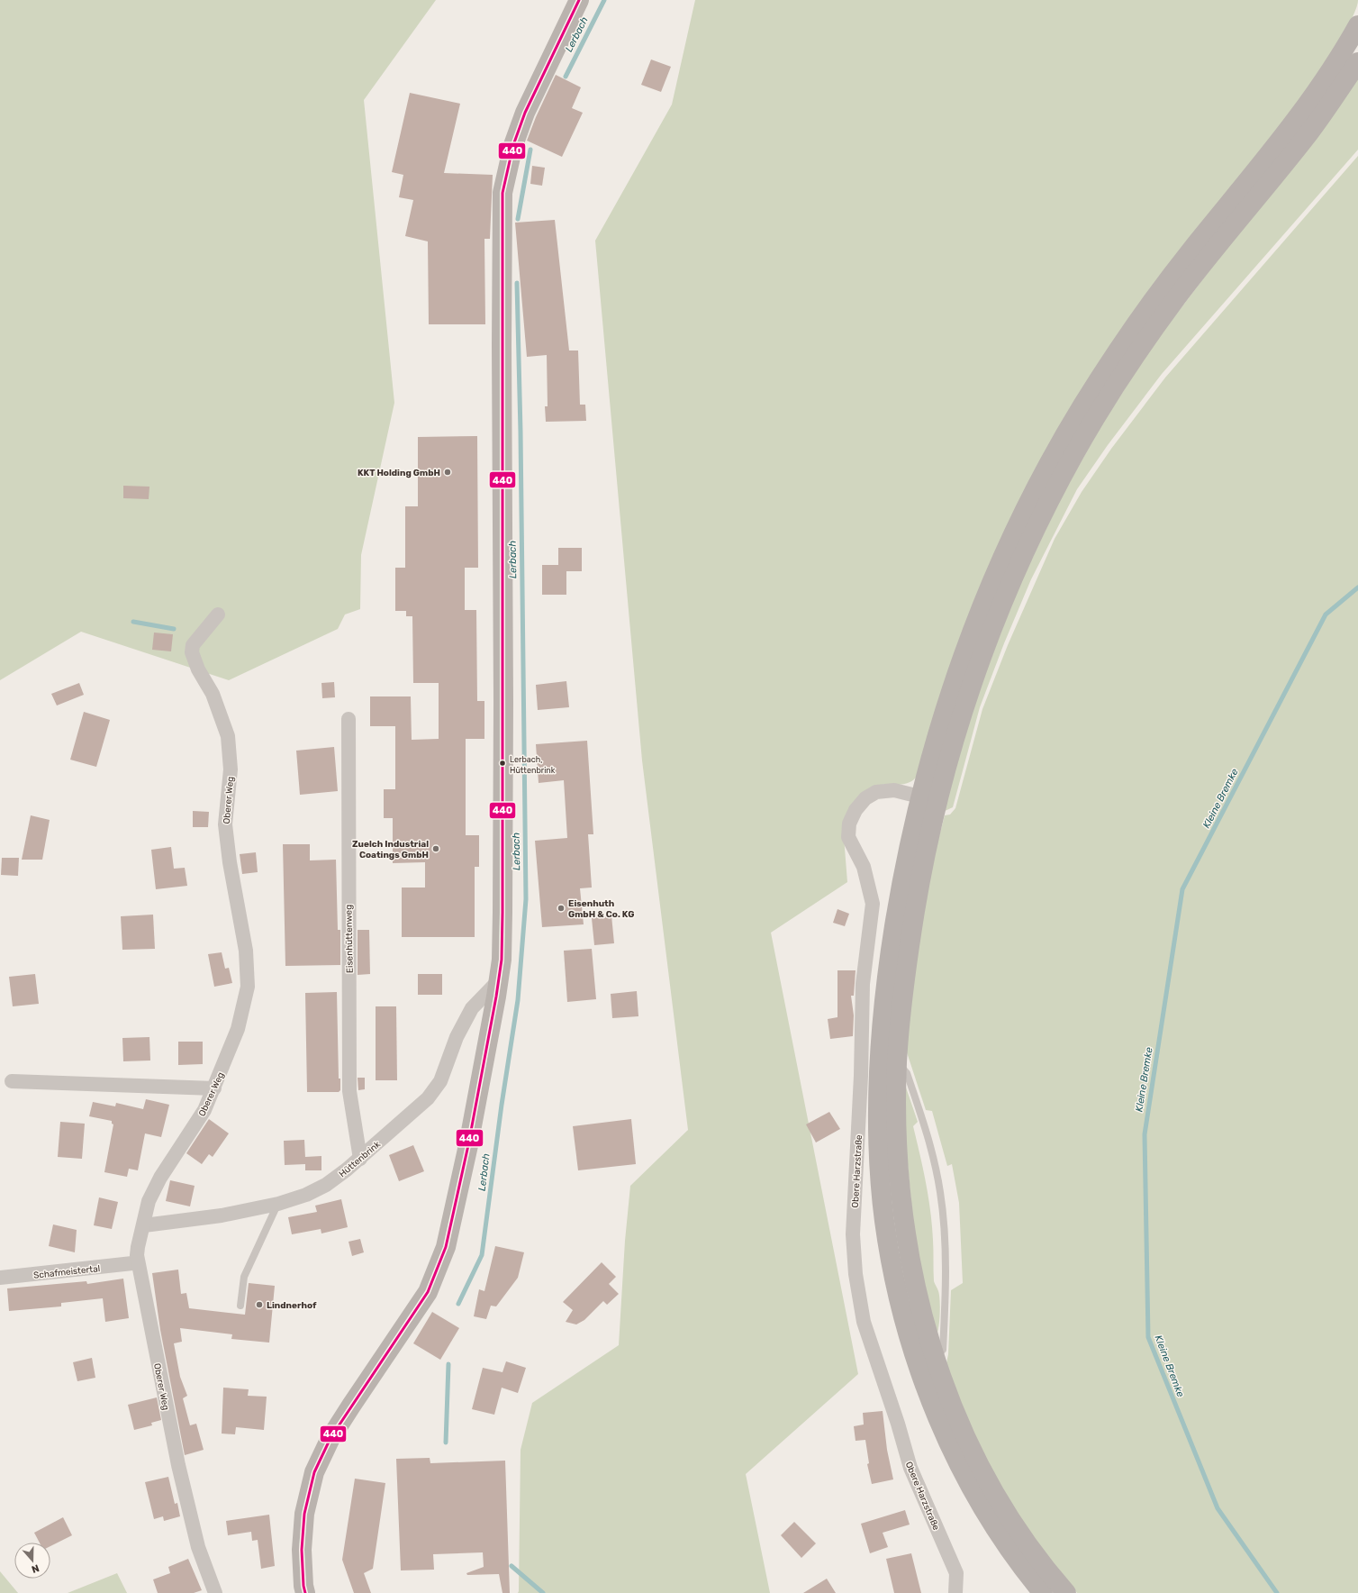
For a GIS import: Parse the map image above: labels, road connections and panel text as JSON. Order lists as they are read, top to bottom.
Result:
{
  "streets": {
    "street": [
      "Oberer Weg",
      "Eisenhüttenweg",
      "Hüttenbrink",
      "Obere Harzstraße",
      "Schafmeistertal"
    ]
  },
  "crossings": [
    ["Oberer Weg", "Hüttenbrink"],
    ["Eisenhüttenweg", "Hüttenbrink"]
  ],
  "water": ["Lerbach", "Kleine Bremke"],
  "places": [
    "KKT Holding GmbH",
    "Lerbach, Hüttenbrink",
    "Zuelch Industrial Coatings GmbH",
    "Eisenhuth GmbH & Co. KG",
    "Lindnerhof"
  ],
  "lines": ["transit line 440"],
  "north": "bottom"
}
